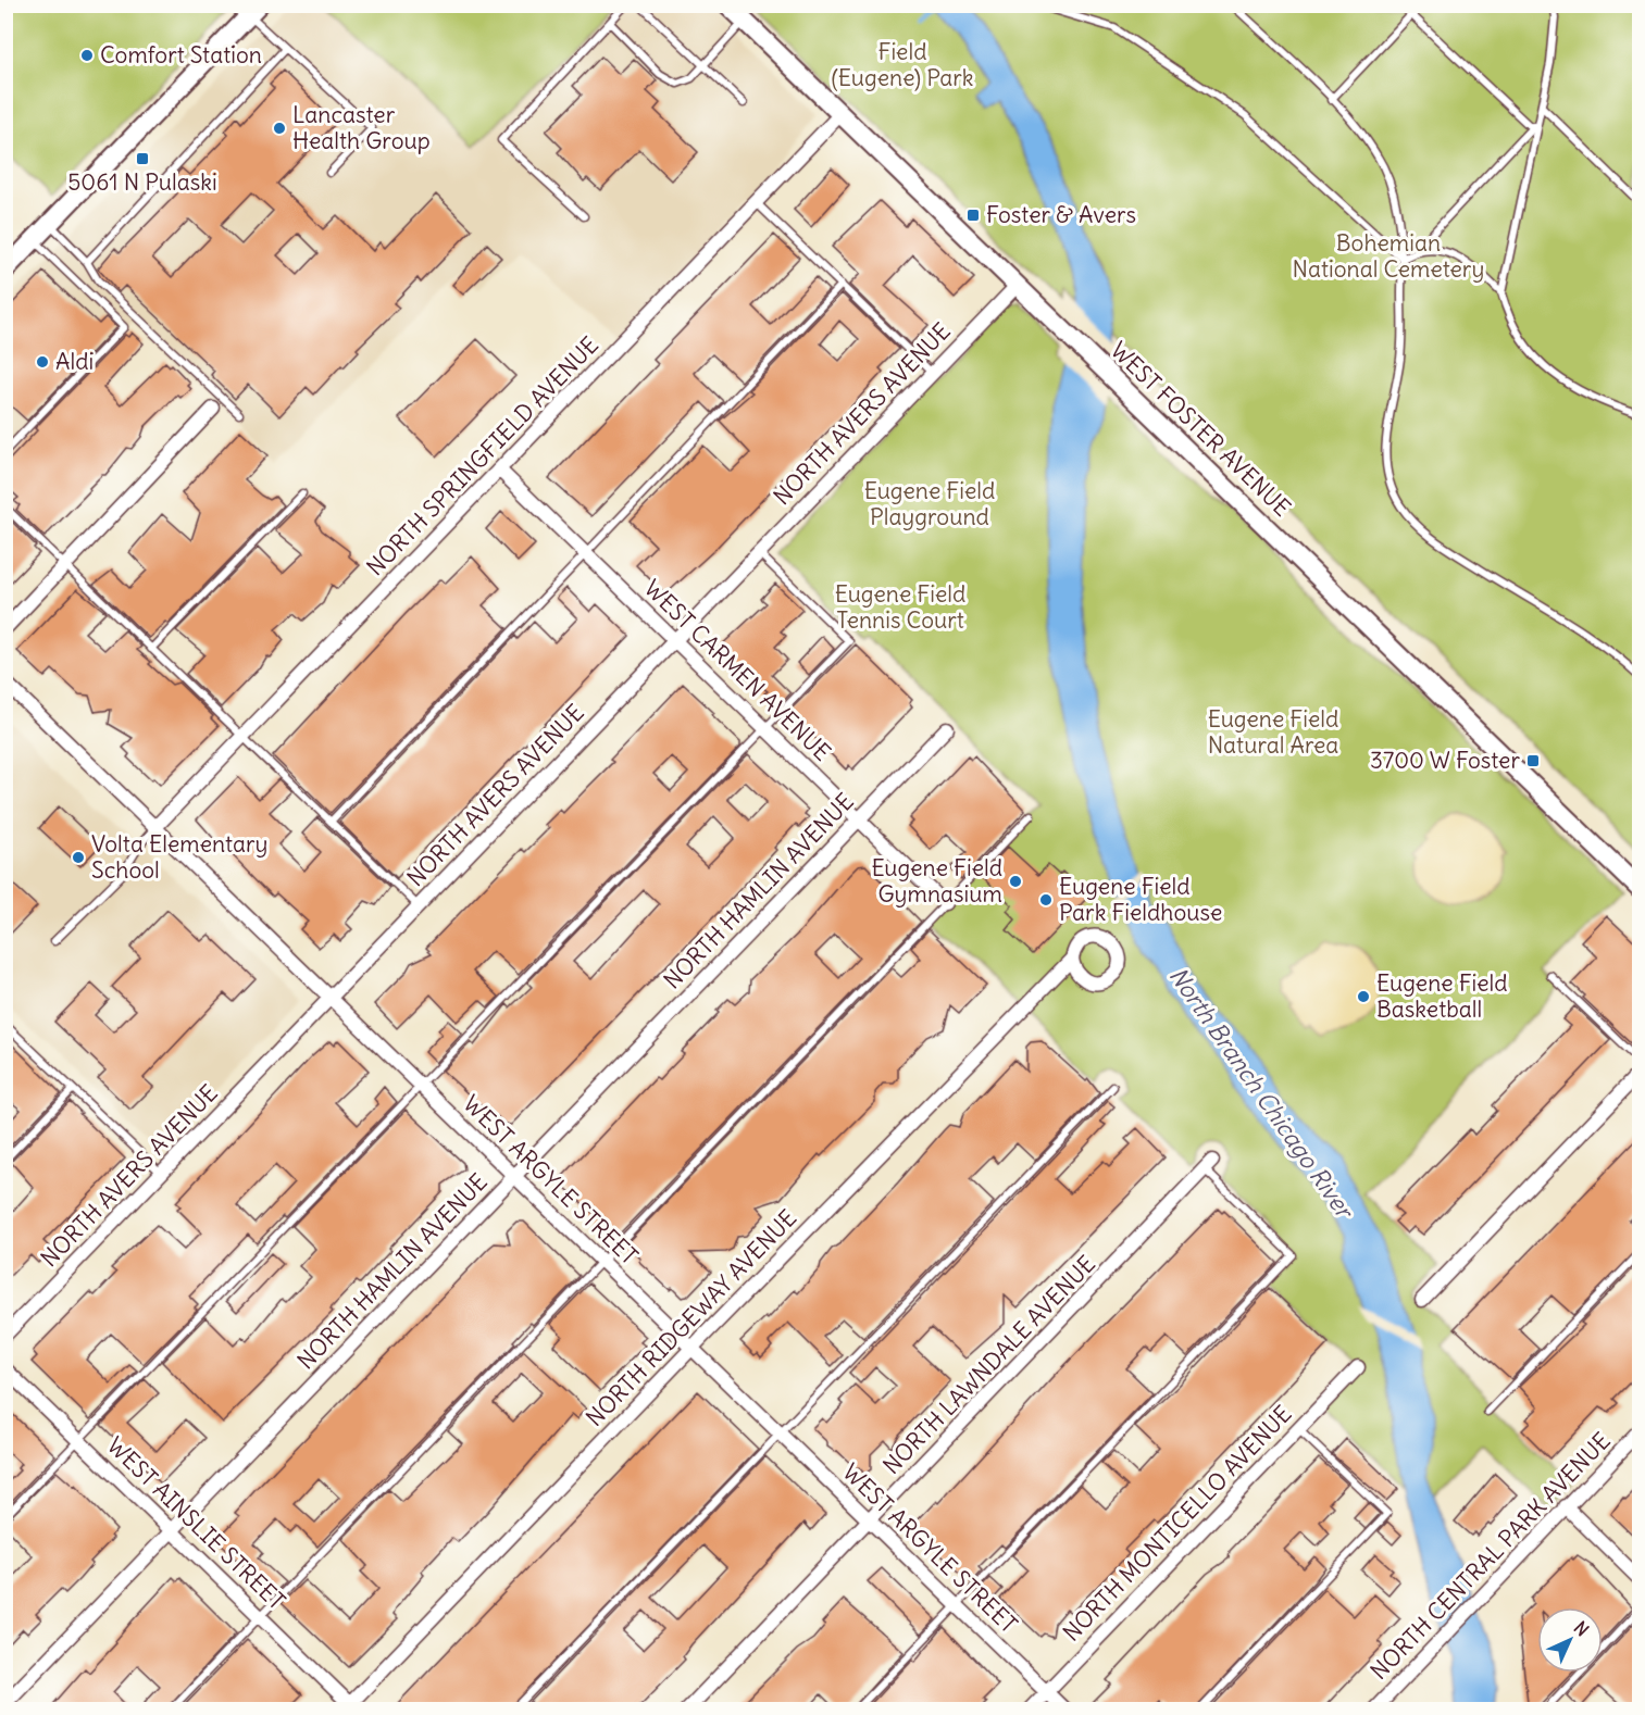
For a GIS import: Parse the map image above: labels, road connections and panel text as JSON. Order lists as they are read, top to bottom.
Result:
{
  "streets": {
    "main road": ["WEST FOSTER AVENUE"],
    "street": [
      "NORTH AVERS AVENUE",
      "NORTH SPRINGFIELD AVENUE",
      "WEST CARMEN AVENUE",
      "NORTH HAMLIN AVENUE",
      "WEST ARGYLE STREET",
      "NORTH RIDGEWAY AVENUE",
      "NORTH LAWNDALE AVENUE",
      "WEST AINSLIE STREET",
      "NORTH MONTICELLO AVENUE",
      "NORTH CENTRAL PARK AVENUE"
    ]
  },
  "crossings": [
    ["NORTH AVERS AVENUE", "WEST FOSTER AVENUE"],
    ["NORTH AVERS AVENUE", "WEST CARMEN AVENUE"],
    ["NORTH AVERS AVENUE", "WEST ARGYLE STREET"],
    ["WEST FOSTER AVENUE", "NORTH SPRINGFIELD AVENUE"],
    ["NORTH SPRINGFIELD AVENUE", "WEST CARMEN AVENUE"],
    ["NORTH SPRINGFIELD AVENUE", "WEST ARGYLE STREET"],
    ["WEST CARMEN AVENUE", "NORTH HAMLIN AVENUE"],
    ["NORTH HAMLIN AVENUE", "WEST ARGYLE STREET"],
    ["NORTH HAMLIN AVENUE", "WEST AINSLIE STREET"],
    ["WEST ARGYLE STREET", "NORTH RIDGEWAY AVENUE"],
    ["WEST ARGYLE STREET", "NORTH LAWNDALE AVENUE"],
    ["WEST ARGYLE STREET", "NORTH MONTICELLO AVENUE"],
    ["NORTH RIDGEWAY AVENUE", "WEST AINSLIE STREET"]
  ],
  "water": ["North Branch Chicago River"],
  "parks": [
    "Field (Eugene) Park",
    "Bohemian National Cemetery",
    "Eugene Field Playground",
    "Eugene Field Tennis Court",
    "Eugene Field Natural Area"
  ],
  "places": {
    "other": [
      "Comfort Station",
      "Lancaster Health Group",
      "Aldi",
      "Volta Elementary School",
      "Eugene Field Gymnasium",
      "Eugene Field Park Fieldhouse",
      "Eugene Field Basketball"
    ],
    "transit": ["5061 N Pulaski", "Foster & Avers", "3700 W Foster"]
  },
  "north": "top right"
}
